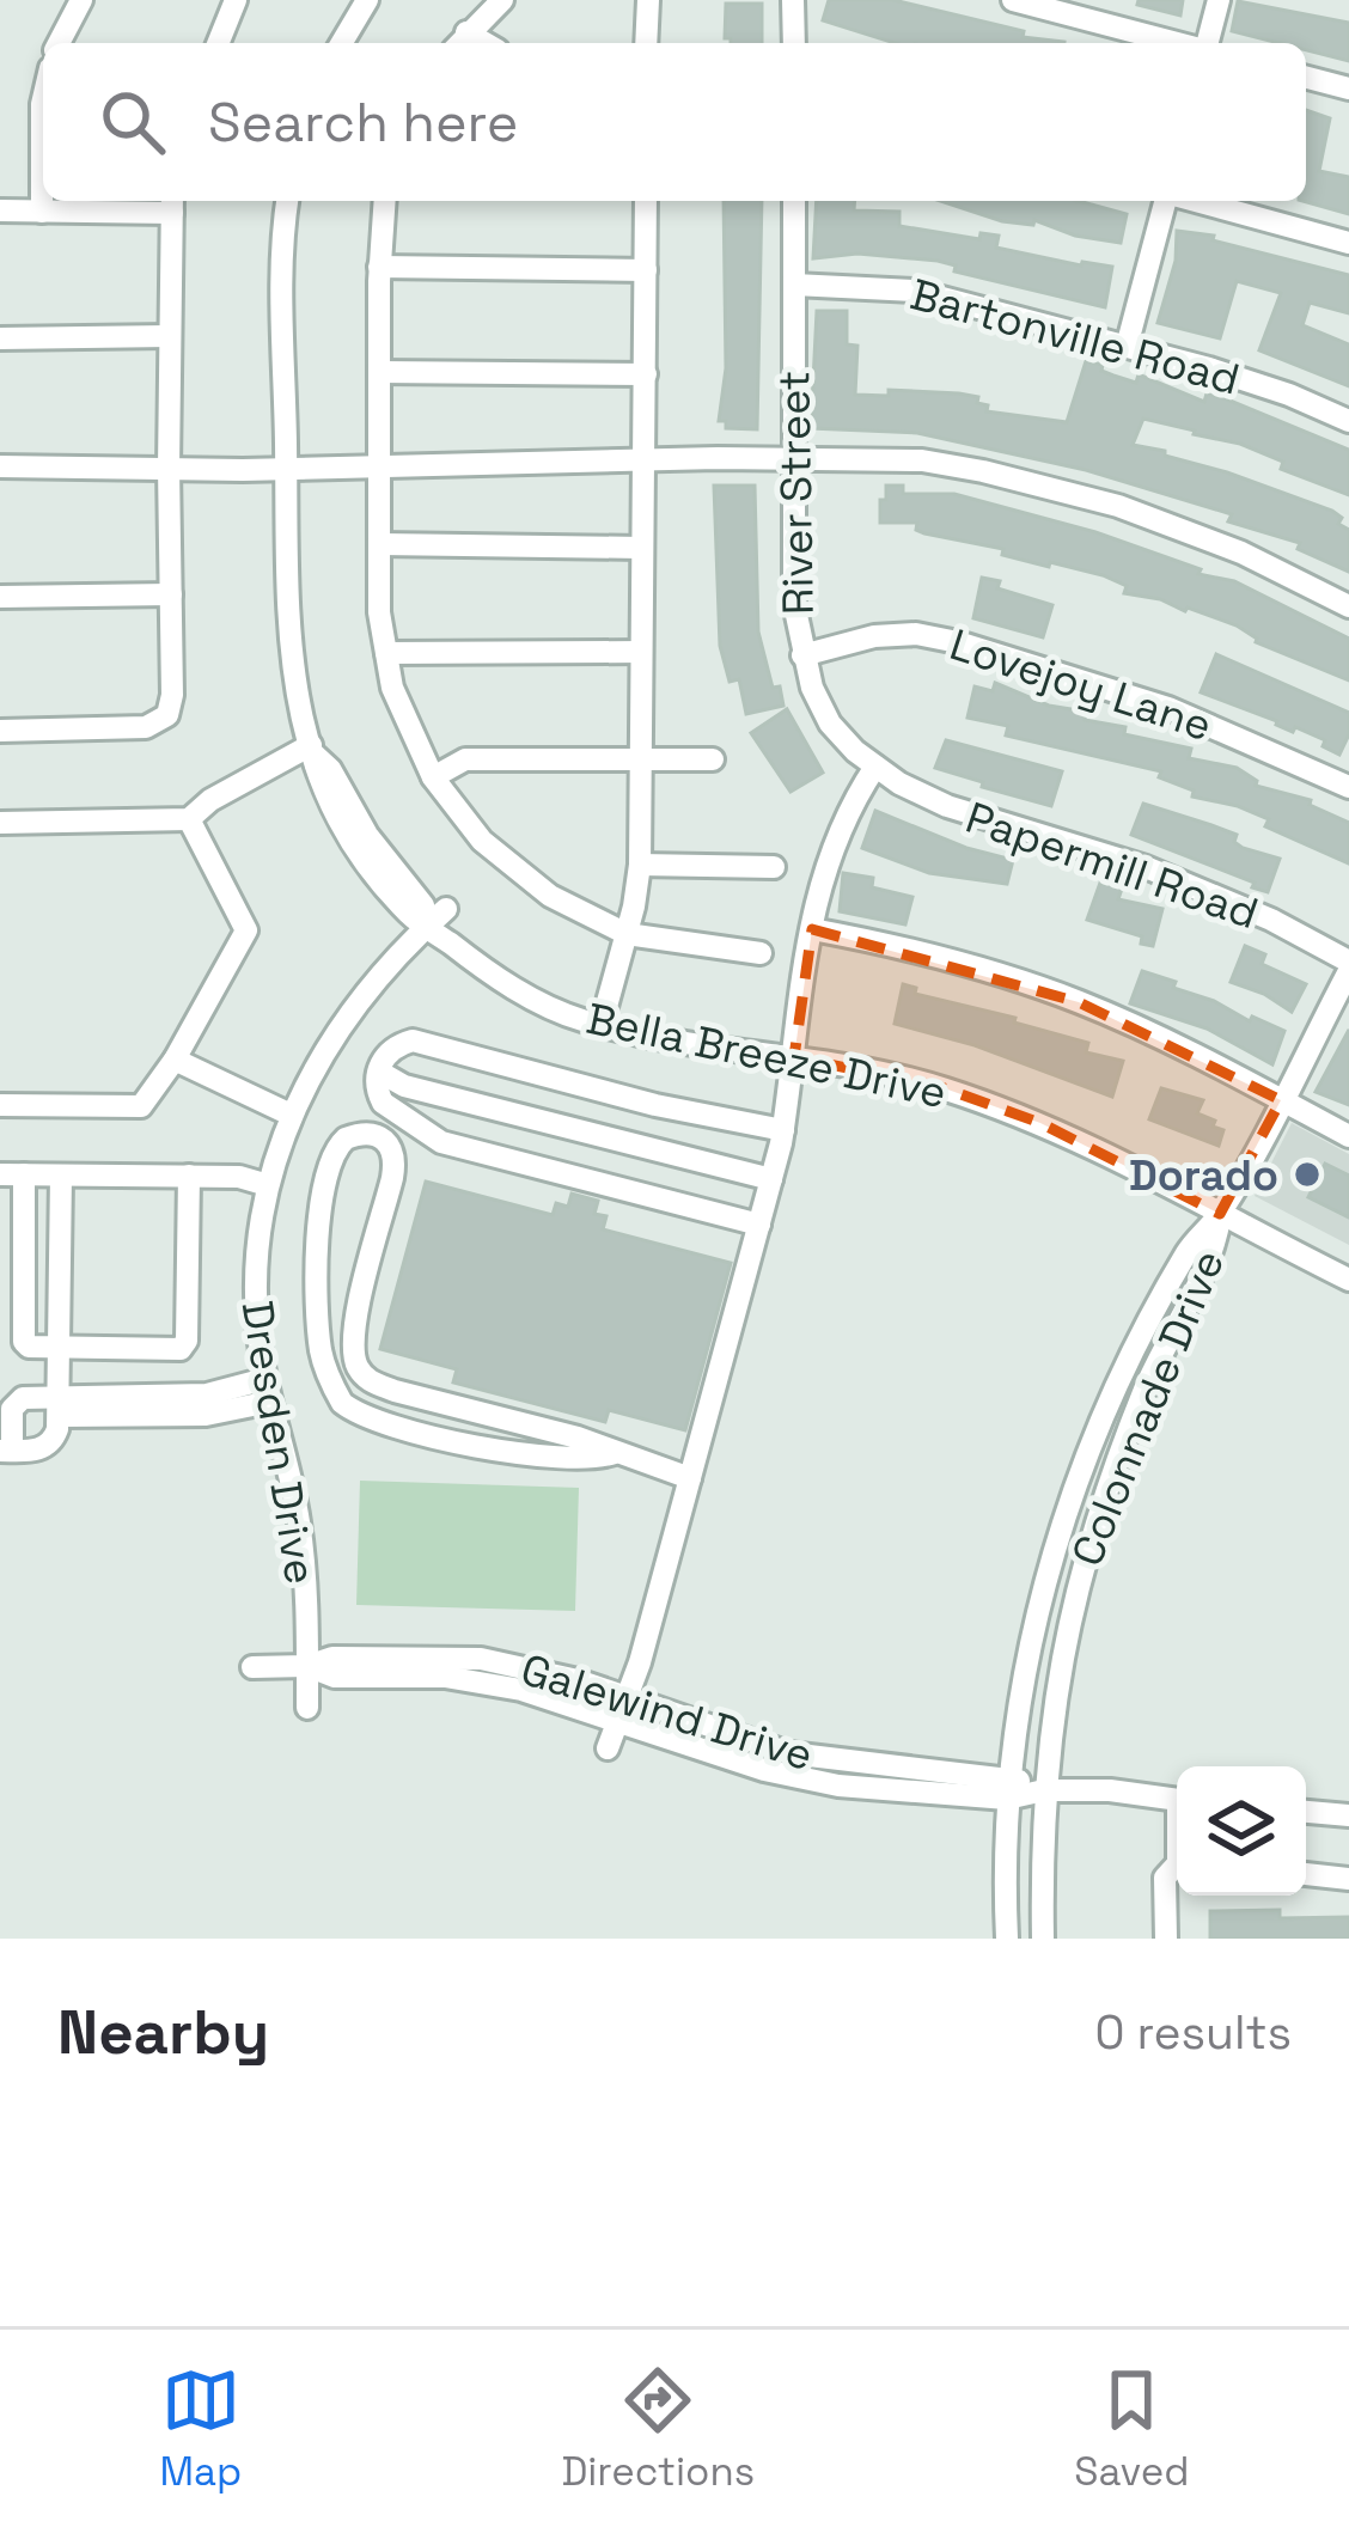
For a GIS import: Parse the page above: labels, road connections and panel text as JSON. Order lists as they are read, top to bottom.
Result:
{
  "streets": {
    "street": [
      "Bartonville Road",
      "River Street",
      "Lovejoy Lane",
      "Papermill Road",
      "Bella Breeze Drive",
      "Colonnade Drive",
      "Dresden Drive",
      "Galewind Drive"
    ]
  },
  "crossings": [
    ["Bartonville Road", "River Street"],
    ["River Street", "Lovejoy Lane"],
    ["River Street", "Papermill Road"],
    ["Bella Breeze Drive", "Colonnade Drive"],
    ["Bella Breeze Drive", "Dresden Drive"],
    ["Colonnade Drive", "Galewind Drive"],
    ["Dresden Drive", "Galewind Drive"]
  ],
  "places": ["Dorado"],
  "page": {
    "search": "Search here",
    "heading": ["Nearby", "0 results"],
    "nav": ["Map", "Directions", "Saved"]
  }
}
